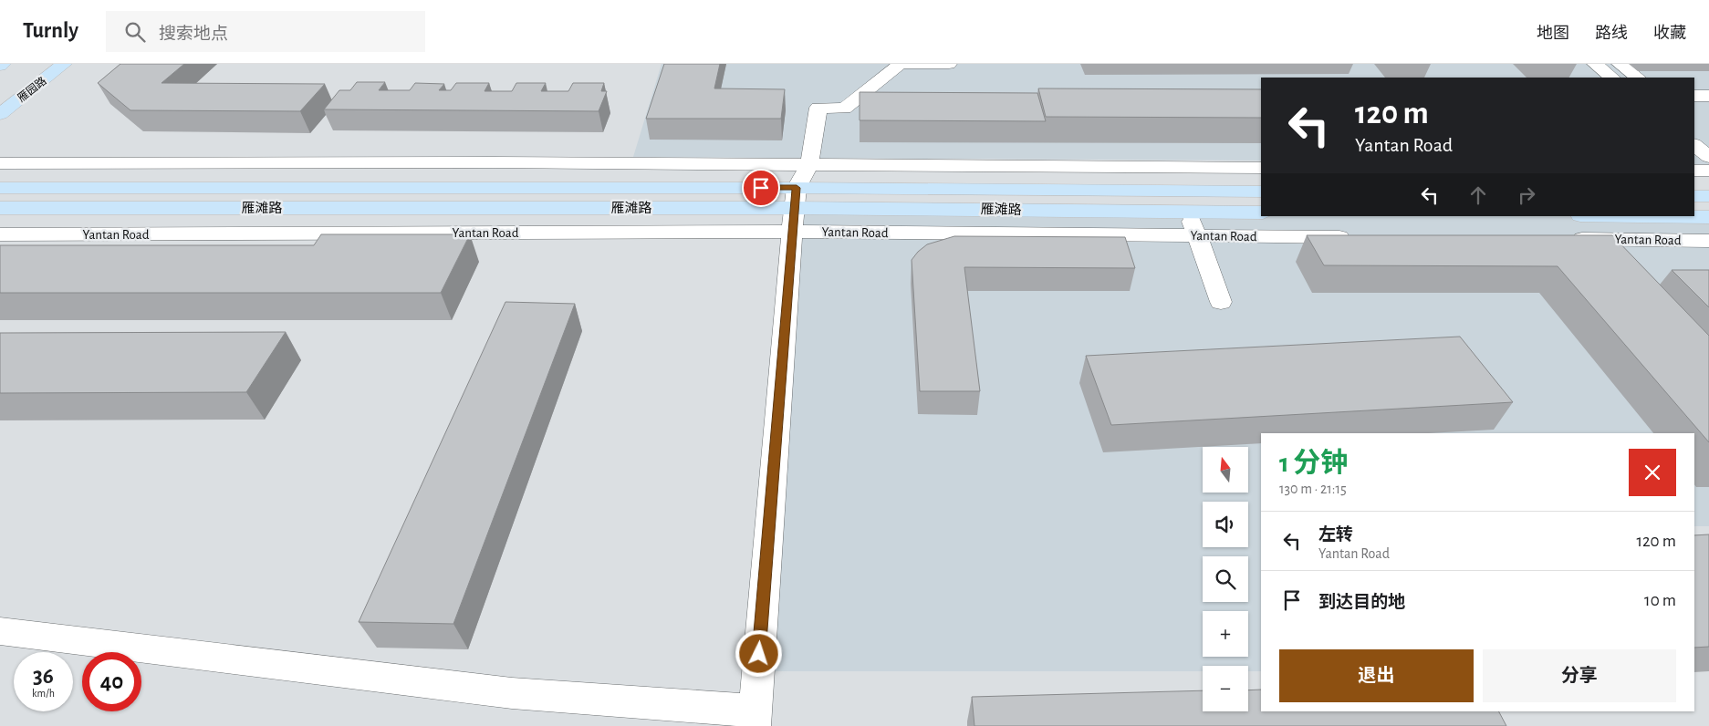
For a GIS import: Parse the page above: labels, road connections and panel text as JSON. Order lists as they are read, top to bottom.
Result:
{
  "streets": {
    "main road": ["雁园路", "雁滩路", "Yantan Road"]
  },
  "crossings": [
    ["雁滩路", "Yantan Road"]
  ],
  "north": "top",
  "page": {
    "header": "Turnly",
    "search": "搜索地点",
    "nav": ["地图", "路线", "收藏"],
    "turn": ["120 m", "Yantan Road"],
    "heading": ["1 分钟", "130 m · 21:15"],
    "map_buttons": ["+", "−"],
    "list": [
      {
        "name": "左转",
        "note": "Yantan Road",
        "value": "120 m"
      },
      {
        "name": "到达目的地",
        "value": "10 m"
      }
    ],
    "buttons": ["退出", "分享"],
    "speed": "36 km/h",
    "limit": "40"
  }
}
